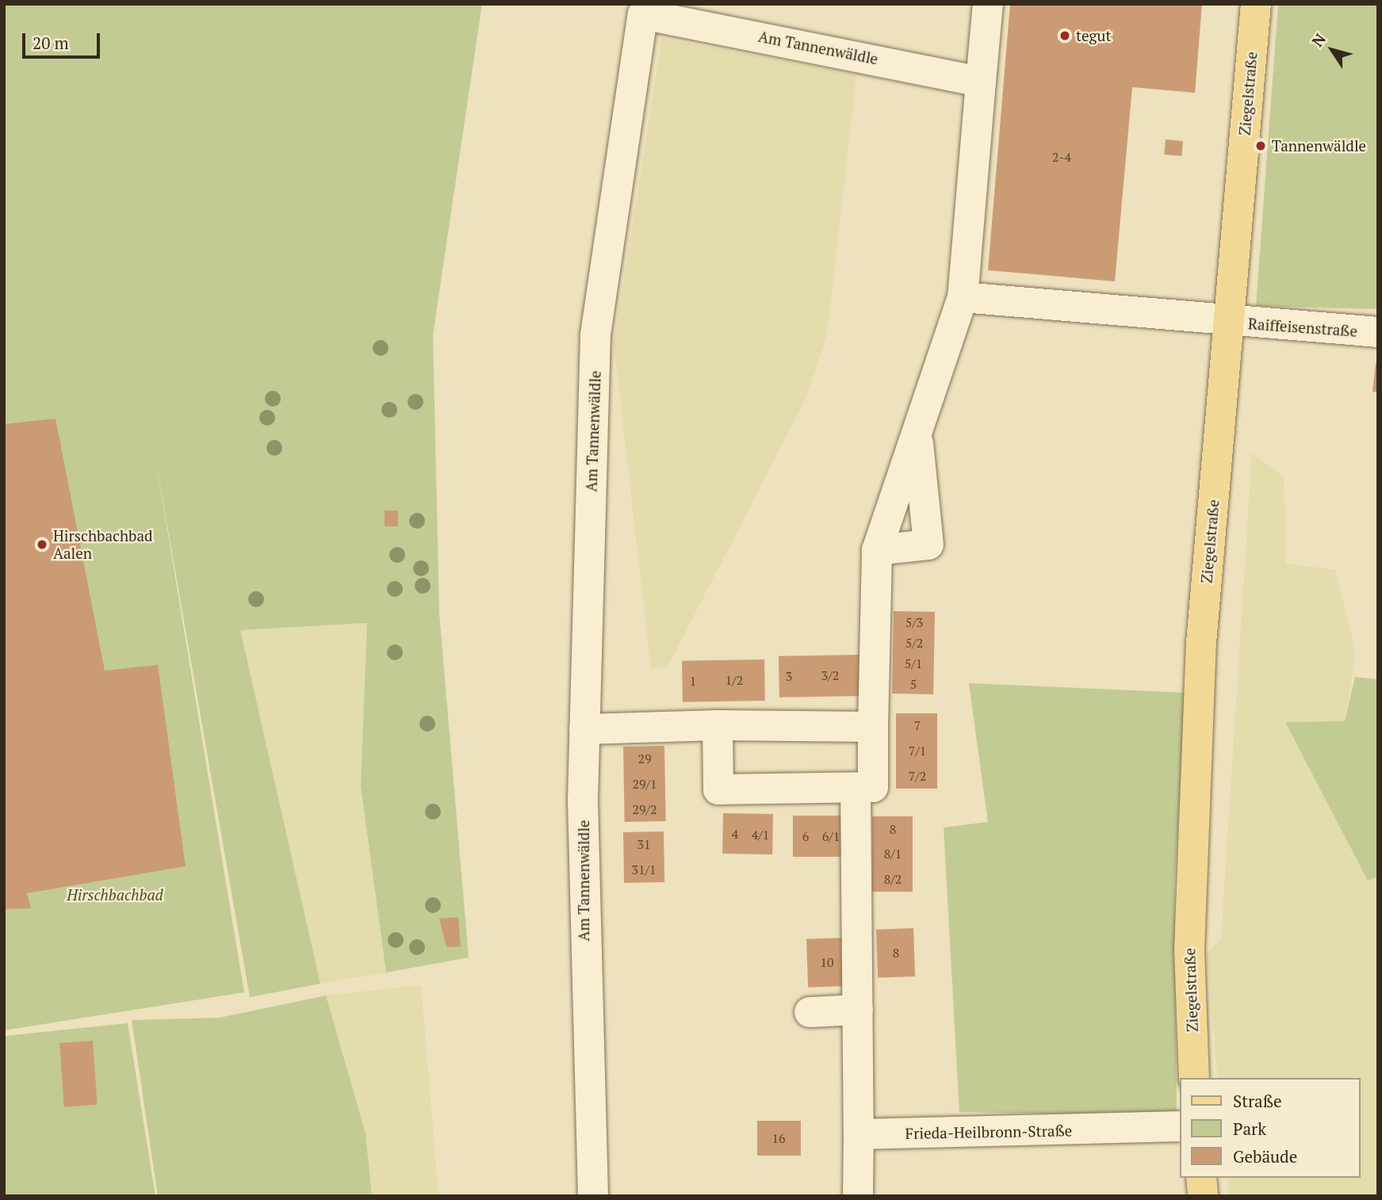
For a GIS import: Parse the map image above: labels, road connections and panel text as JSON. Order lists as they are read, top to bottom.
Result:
{
  "streets": {
    "main road": ["Ziegelstraße"],
    "street": ["Am Tannenwäldle", "Raiffeisenstraße", "Frieda-Heilbronn-Straße"]
  },
  "crossings": [
    ["Ziegelstraße", "Raiffeisenstraße"]
  ],
  "parks": ["Hirschbachbad"],
  "places": ["tegut", "Tannenwäldle", "Hirschbachbad Aalen"],
  "house_numbers": [
    "2-4",
    "5/3",
    "5/2",
    "5/1",
    "3/2",
    "3",
    "1/2",
    "1",
    "5",
    "7",
    "7/1",
    "29",
    "7/2",
    "29/1",
    "29/2",
    "8",
    "4",
    "4/1",
    "6",
    "6/1",
    "31",
    "8/1",
    "31/1",
    "8/2",
    "8",
    "10",
    "16"
  ],
  "legend": ["Straße", "Park", "Gebäude"],
  "scale_bar": "20 m",
  "north": "top left"
}
